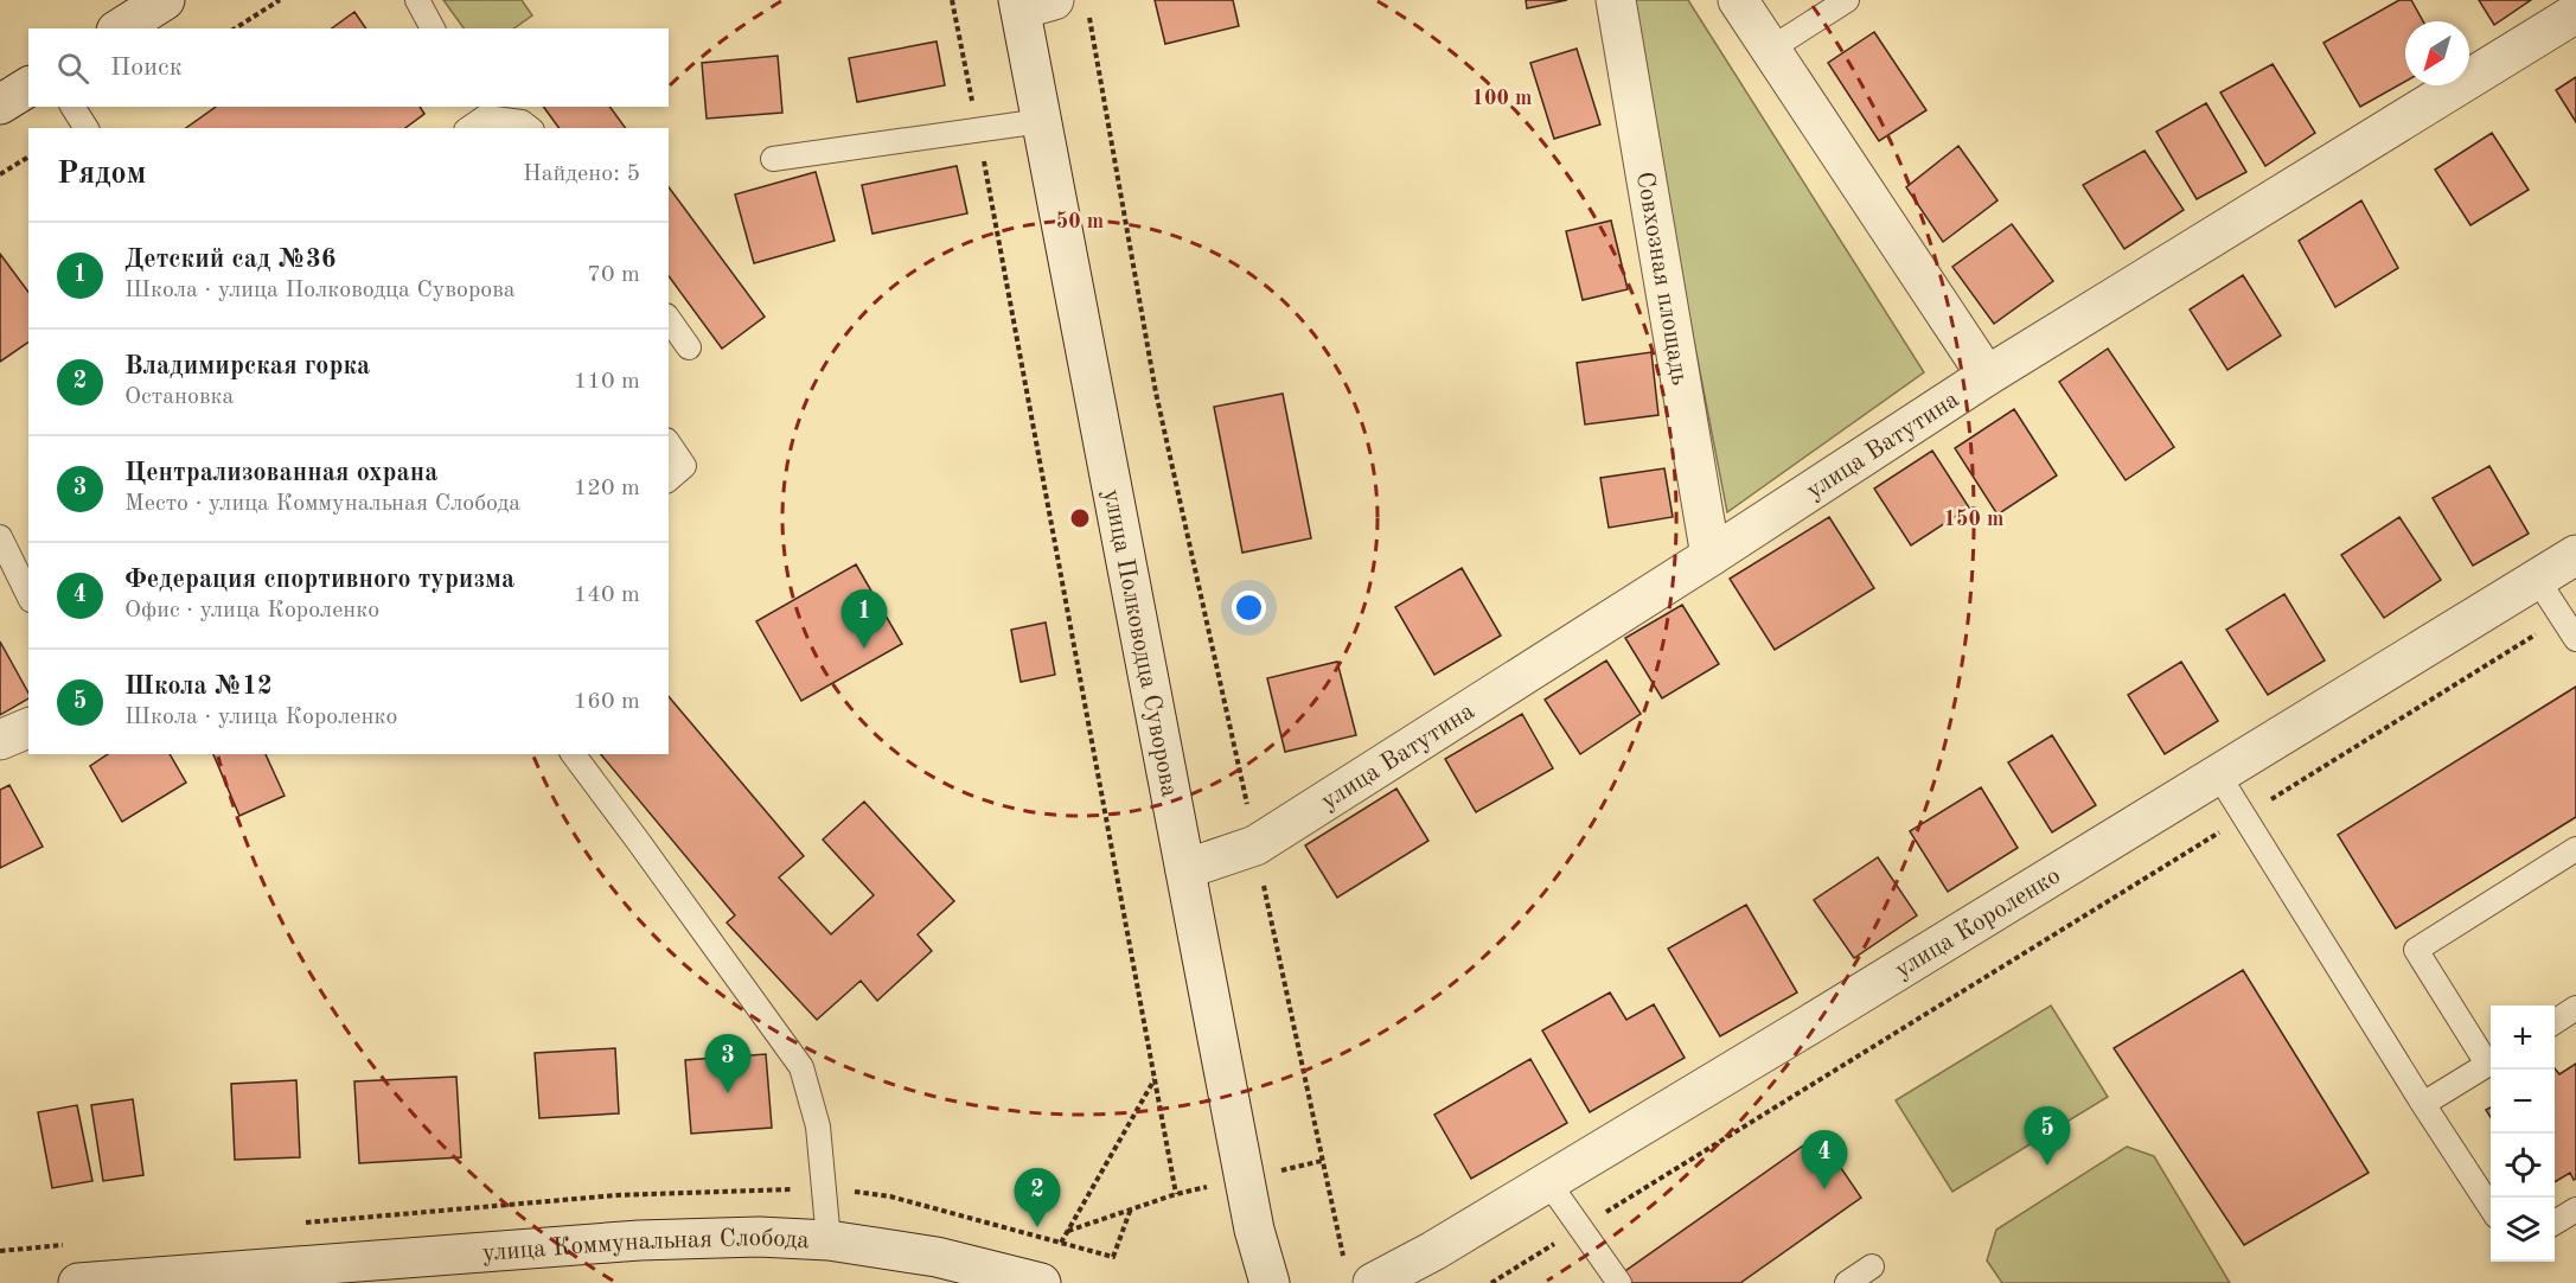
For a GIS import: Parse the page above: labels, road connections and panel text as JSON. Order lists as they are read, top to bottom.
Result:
{
  "streets": {
    "street": [
      "Совхозная площадь",
      "улица Ватутина",
      "улица Полководца Суворова",
      "улица Короленко",
      "улица Коммунальная Слобода"
    ]
  },
  "crossings": [
    ["Совхозная площадь", "улица Ватутина"],
    ["улица Ватутина", "улица Полководца Суворова"]
  ],
  "north": "bottom left",
  "page": {
    "search": "Поиск",
    "heading": ["Рядом", "Найдено: 5"],
    "list": [
      {
        "mark": "1",
        "name": "Детский сад №36",
        "note": "Школа · улица Полководца Суворова",
        "value": "70 m"
      },
      {
        "mark": "2",
        "name": "Владимирская горка",
        "note": "Остановка",
        "value": "110 m"
      },
      {
        "mark": "3",
        "name": "Централизованная охрана",
        "note": "Место · улица Коммунальная Слобода",
        "value": "120 m"
      },
      {
        "mark": "4",
        "name": "Федерация спортивного туризма",
        "note": "Офис · улица Короленко",
        "value": "140 m"
      },
      {
        "mark": "5",
        "name": "Школа №12",
        "note": "Школа · улица Короленко",
        "value": "160 m"
      }
    ],
    "pins": [
      "1",
      "3",
      "5",
      "4",
      "2"
    ],
    "map_buttons": ["+", "−"]
  },
  "rings": ["100 m", "50 m", "150 m"]
}
